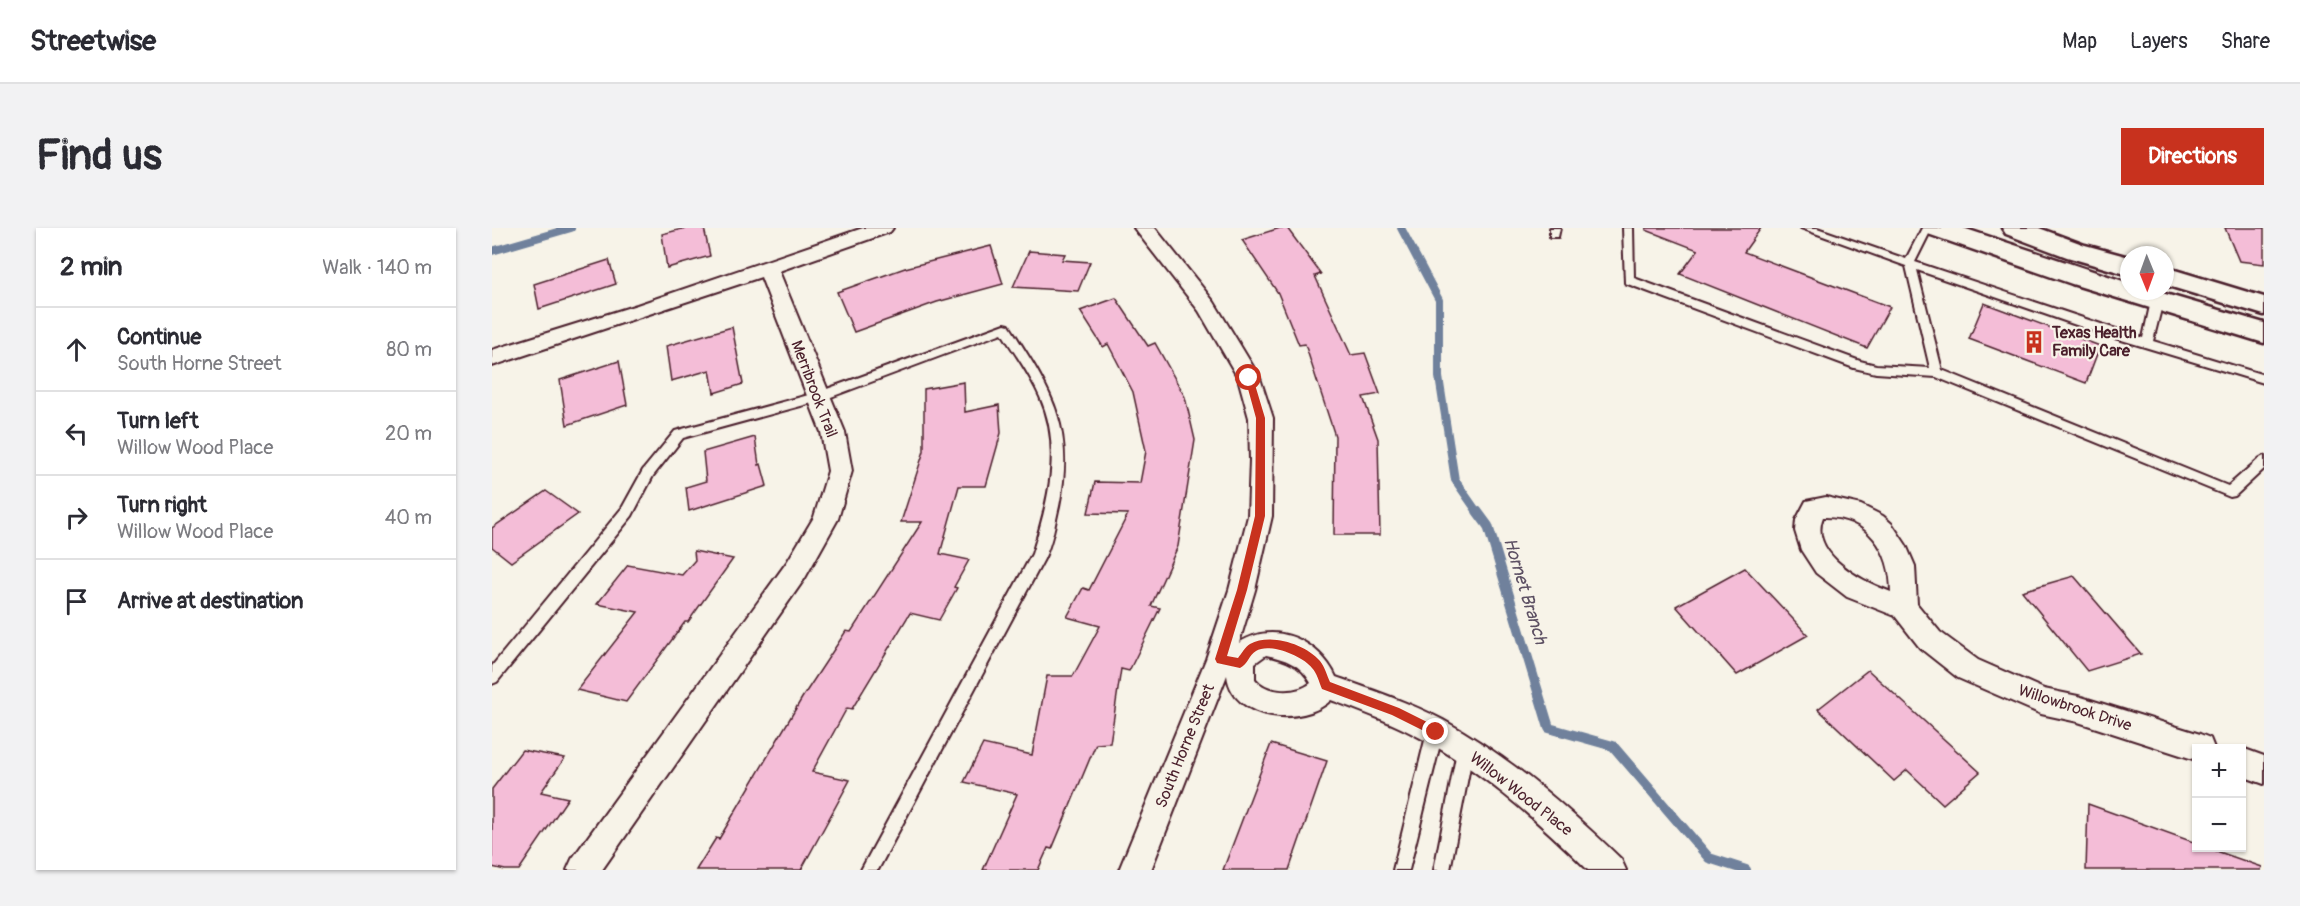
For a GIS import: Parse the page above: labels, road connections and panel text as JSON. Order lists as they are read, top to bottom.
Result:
{
  "streets": {
    "street": [
      "Merribrook Trail",
      "Willowbrook Drive",
      "South Horne Street",
      "Willow Wood Place"
    ]
  },
  "crossings": [
    ["South Horne Street", "Willow Wood Place"]
  ],
  "water": ["Hornet Branch"],
  "places": {
    "building": ["Texas Health Family Care"]
  },
  "north": "bottom",
  "page": {
    "header": "Streetwise",
    "nav": ["Map", "Layers", "Share"],
    "buttons": "Directions",
    "title": "Find us",
    "heading": ["2 min", "Walk · 140 m"],
    "list": [
      ["Continue", "South Horne Street", "80 m"],
      ["Turn left", "Willow Wood Place", "20 m"],
      ["Turn right", "Willow Wood Place", "40 m"],
      "Arrive at destination"
    ],
    "map_buttons": ["+", "−"]
  }
}
